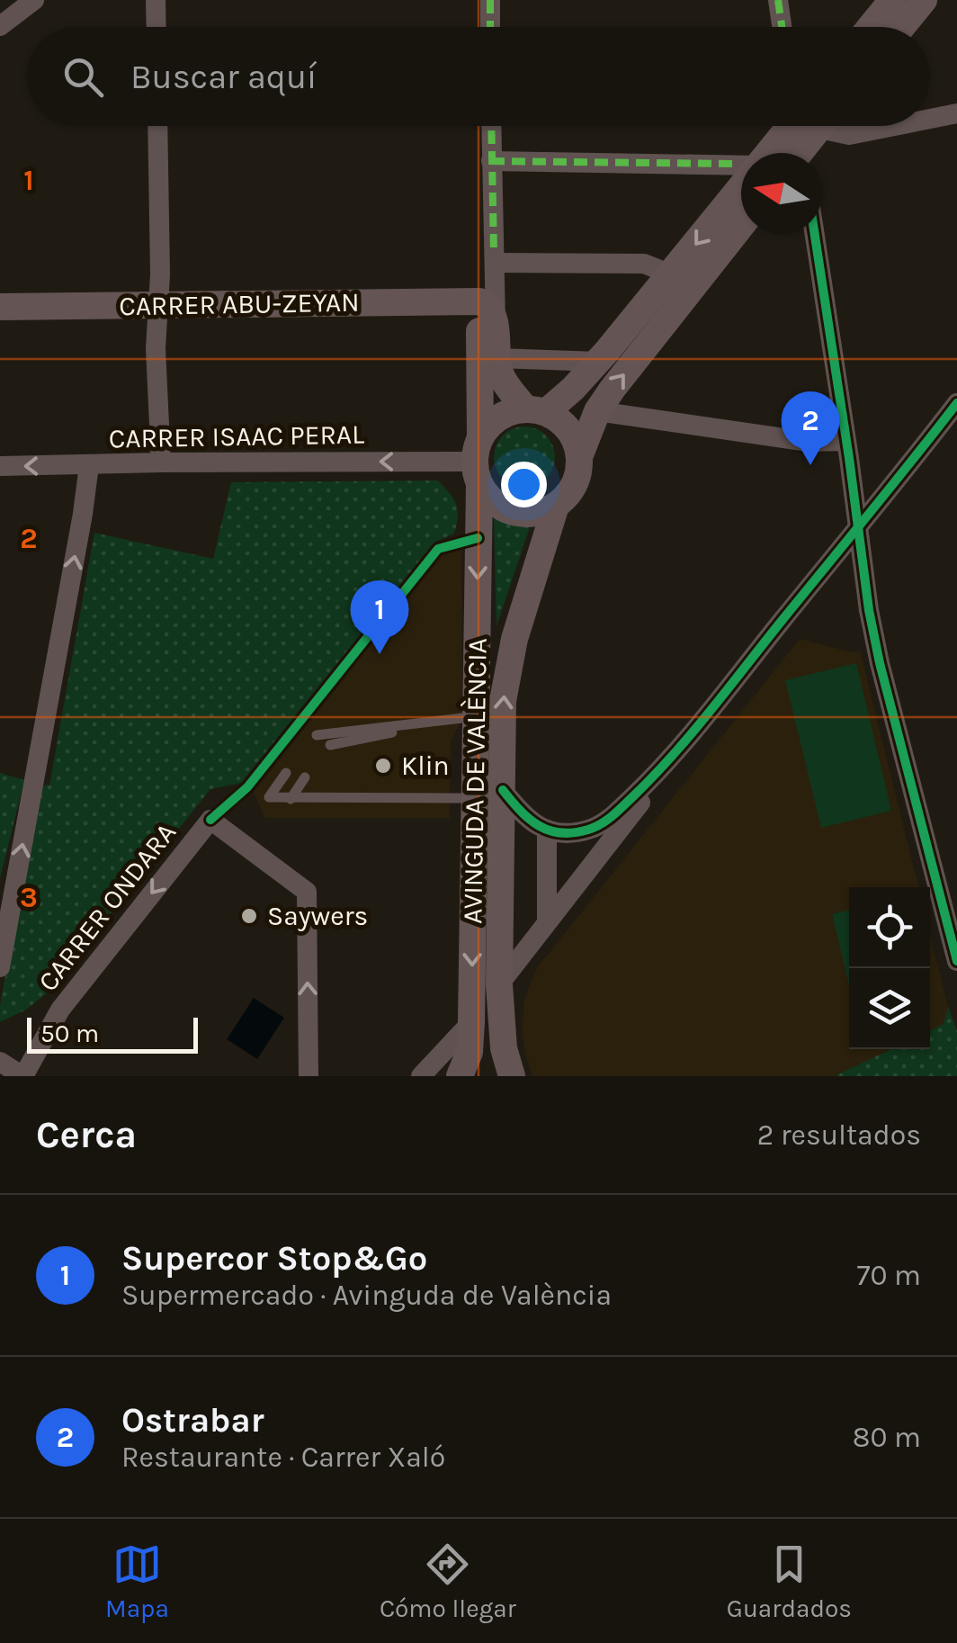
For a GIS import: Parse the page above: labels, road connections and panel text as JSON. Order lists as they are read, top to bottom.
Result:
{
  "streets": {
    "main road": ["CARRER ABU-ZEYAN", "AVINGUDA DE VALÈNCIA"],
    "street": ["CARRER ISAAC PERAL", "CARRER ONDARA"]
  },
  "crossings": [
    ["CARRER ABU-ZEYAN", "AVINGUDA DE VALÈNCIA"],
    ["CARRER ISAAC PERAL", "AVINGUDA DE VALÈNCIA"]
  ],
  "one_way": ["CARRER ISAAC PERAL"],
  "places": ["Klin", "Saywers"],
  "scale_bar": "50 m",
  "north": "left",
  "page": {
    "search": "Buscar aquí",
    "pins": ["2", "1"],
    "scale": "50 m",
    "heading": ["Cerca", "2 resultados"],
    "list": [
      {
        "mark": "1",
        "name": "Supercor Stop&Go",
        "note": "Supermercado · Avinguda de València",
        "value": "70 m"
      },
      {
        "mark": "2",
        "name": "Ostrabar",
        "note": "Restaurante · Carrer Xaló",
        "value": "80 m"
      }
    ],
    "nav": ["Mapa", "Cómo llegar", "Guardados"]
  },
  "grid": {
    "rows": ["1", "2", "3"]
  }
}
